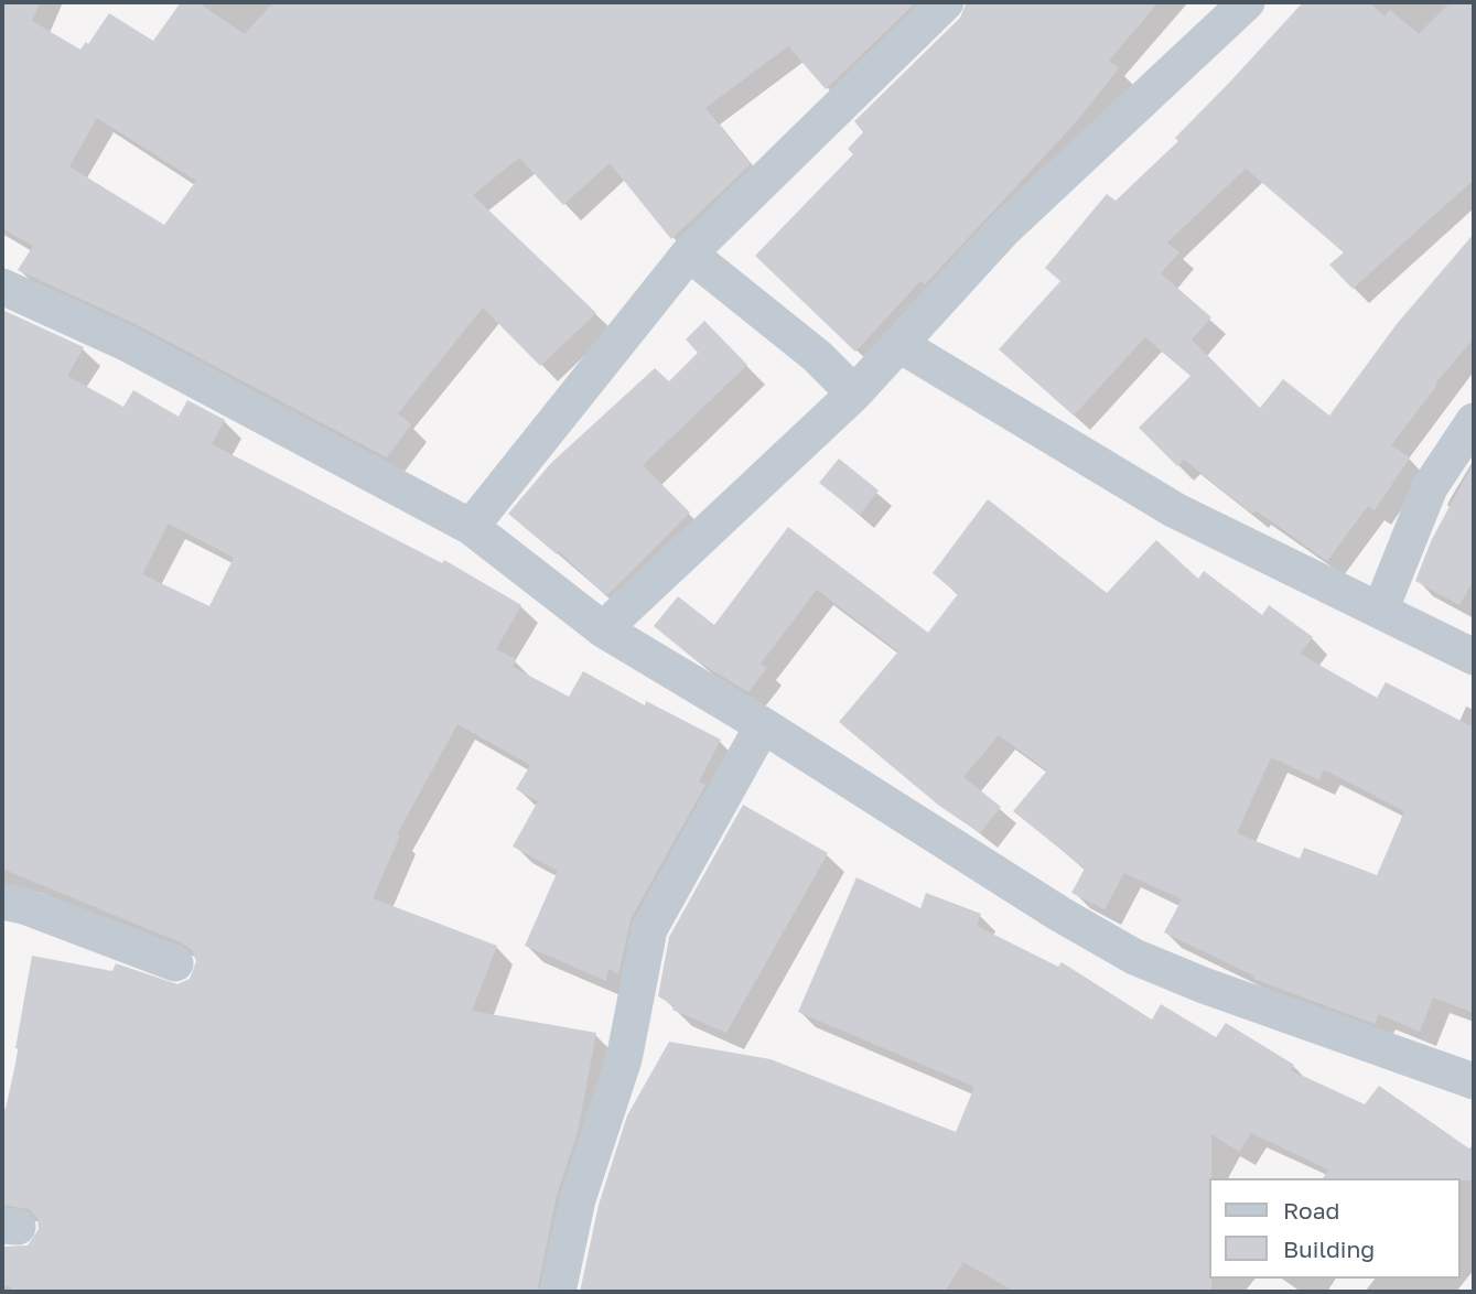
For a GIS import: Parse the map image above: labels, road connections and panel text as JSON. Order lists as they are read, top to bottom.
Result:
{
  "legend": ["Road", "Building"]
}
